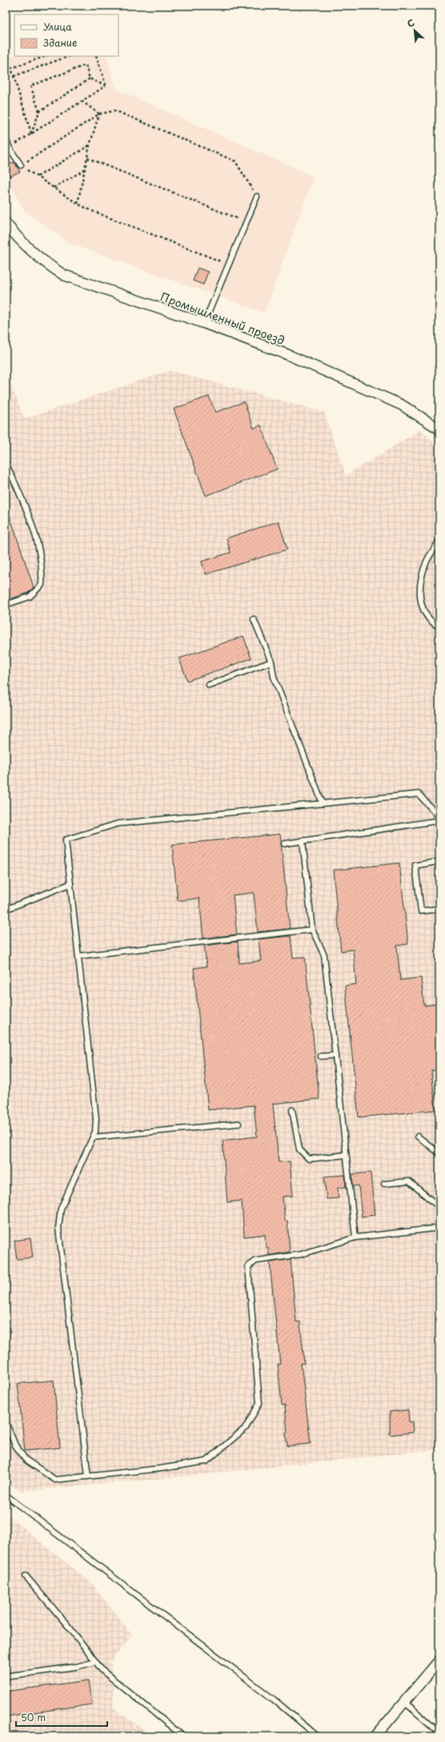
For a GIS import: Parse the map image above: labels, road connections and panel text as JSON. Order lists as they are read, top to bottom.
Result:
{
  "streets": {
    "street": ["Промышленный проезд"]
  },
  "legend": ["Улица", "Здание"],
  "scale_bar": "50 m",
  "north": "top left"
}
